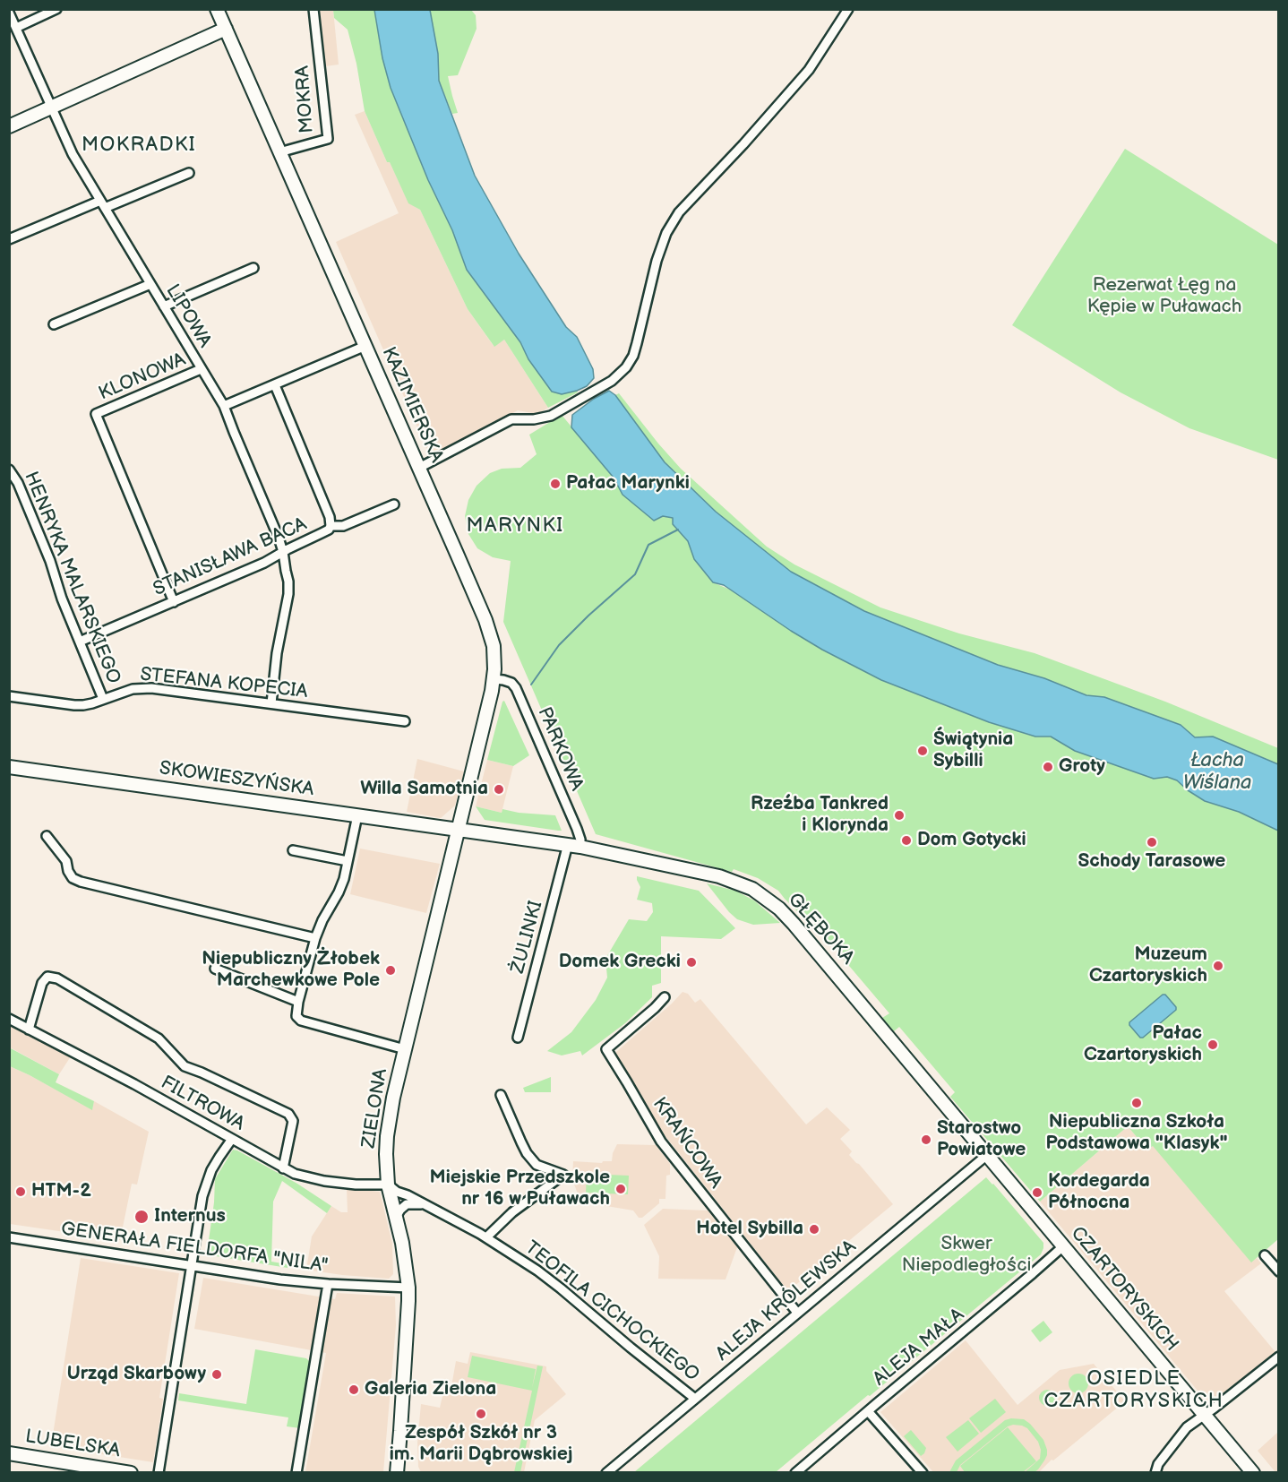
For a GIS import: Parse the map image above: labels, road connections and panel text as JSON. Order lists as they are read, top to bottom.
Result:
{
  "streets": {
    "main road": [
      "KAZIMIERSKA",
      "SKOWIESZYŃSKA",
      "GŁĘBOKA",
      "ZIELONA",
      "CZARTORYSKICH",
      "LUBELSKA"
    ],
    "street": [
      "MOKRA",
      "LIPOWA",
      "KLONOWA",
      "STANISŁAWA BACA",
      "HENRYKA MALARSKIEGO",
      "STEFANA KOPECIA",
      "PARKOWA",
      "ŻULINKI",
      "FILTROWA",
      "KRAŃCOWA",
      "GENERAŁA FIELDORFA \"NILA\"",
      "ALEJA KRÓLEWSKA",
      "TEOFILA CICHOCKIEGO",
      "ALEJA MAŁA"
    ]
  },
  "crossings": [
    ["MOKRA", "KAZIMIERSKA"],
    ["LIPOWA", "KLONOWA"],
    ["LIPOWA", "STANISŁAWA BACA"],
    ["LIPOWA", "STEFANA KOPECIA"],
    ["KLONOWA", "STANISŁAWA BACA"],
    ["KAZIMIERSKA", "PARKOWA"],
    ["KAZIMIERSKA", "SKOWIESZYŃSKA"],
    ["KAZIMIERSKA", "GŁĘBOKA"],
    ["KAZIMIERSKA", "ZIELONA"],
    ["STANISŁAWA BACA", "HENRYKA MALARSKIEGO"],
    ["HENRYKA MALARSKIEGO", "STEFANA KOPECIA"],
    ["PARKOWA", "GŁĘBOKA"],
    ["PARKOWA", "ŻULINKI"],
    ["SKOWIESZYŃSKA", "GŁĘBOKA"],
    ["SKOWIESZYŃSKA", "ZIELONA"],
    ["GŁĘBOKA", "ŻULINKI"],
    ["GŁĘBOKA", "ZIELONA"],
    ["GŁĘBOKA", "CZARTORYSKICH"],
    ["GŁĘBOKA", "ALEJA KRÓLEWSKA"],
    ["FILTROWA", "ZIELONA"],
    ["FILTROWA", "TEOFILA CICHOCKIEGO"],
    ["ZIELONA", "GENERAŁA FIELDORFA \"NILA\""],
    ["ZIELONA", "TEOFILA CICHOCKIEGO"],
    ["KRAŃCOWA", "ALEJA KRÓLEWSKA"],
    ["CZARTORYSKICH", "ALEJA KRÓLEWSKA"],
    ["CZARTORYSKICH", "ALEJA MAŁA"],
    ["ALEJA KRÓLEWSKA", "TEOFILA CICHOCKIEGO"]
  ],
  "districts": ["MOKRADKI", "MARYNKI", "OSIEDLE CZARTORYSKICH"],
  "water": ["Łacha Wiślana"],
  "parks": ["Rezerwat Łęg na Kępie w Puławach", "Skwer Niepodległości"],
  "places": [
    "Pałac Marynki",
    "Świątynia Sybilli",
    "Groty",
    "Willa Samotnia",
    "Rzeźba Tankred i Klorynda",
    "Dom Gotycki",
    "Schody Tarasowe",
    "Domek Grecki",
    "Muzeum Czartoryskich",
    "Niepubliczny Żłobek Marchewkowe Pole",
    "Pałac Czartoryskich",
    "Niepubliczna Szkoła Podstawowa \"Klasyk\"",
    "Starostwo Powiatowe",
    "Miejskie Przedszkole nr 16 w Puławach",
    "HTM-2",
    "Kordegarda Północna",
    "Internus",
    "Hotel Sybilla",
    "Urząd Skarbowy",
    "Galeria Zielona",
    "Zespół Szkół nr 3 im. Marii Dąbrowskiej"
  ]
}
